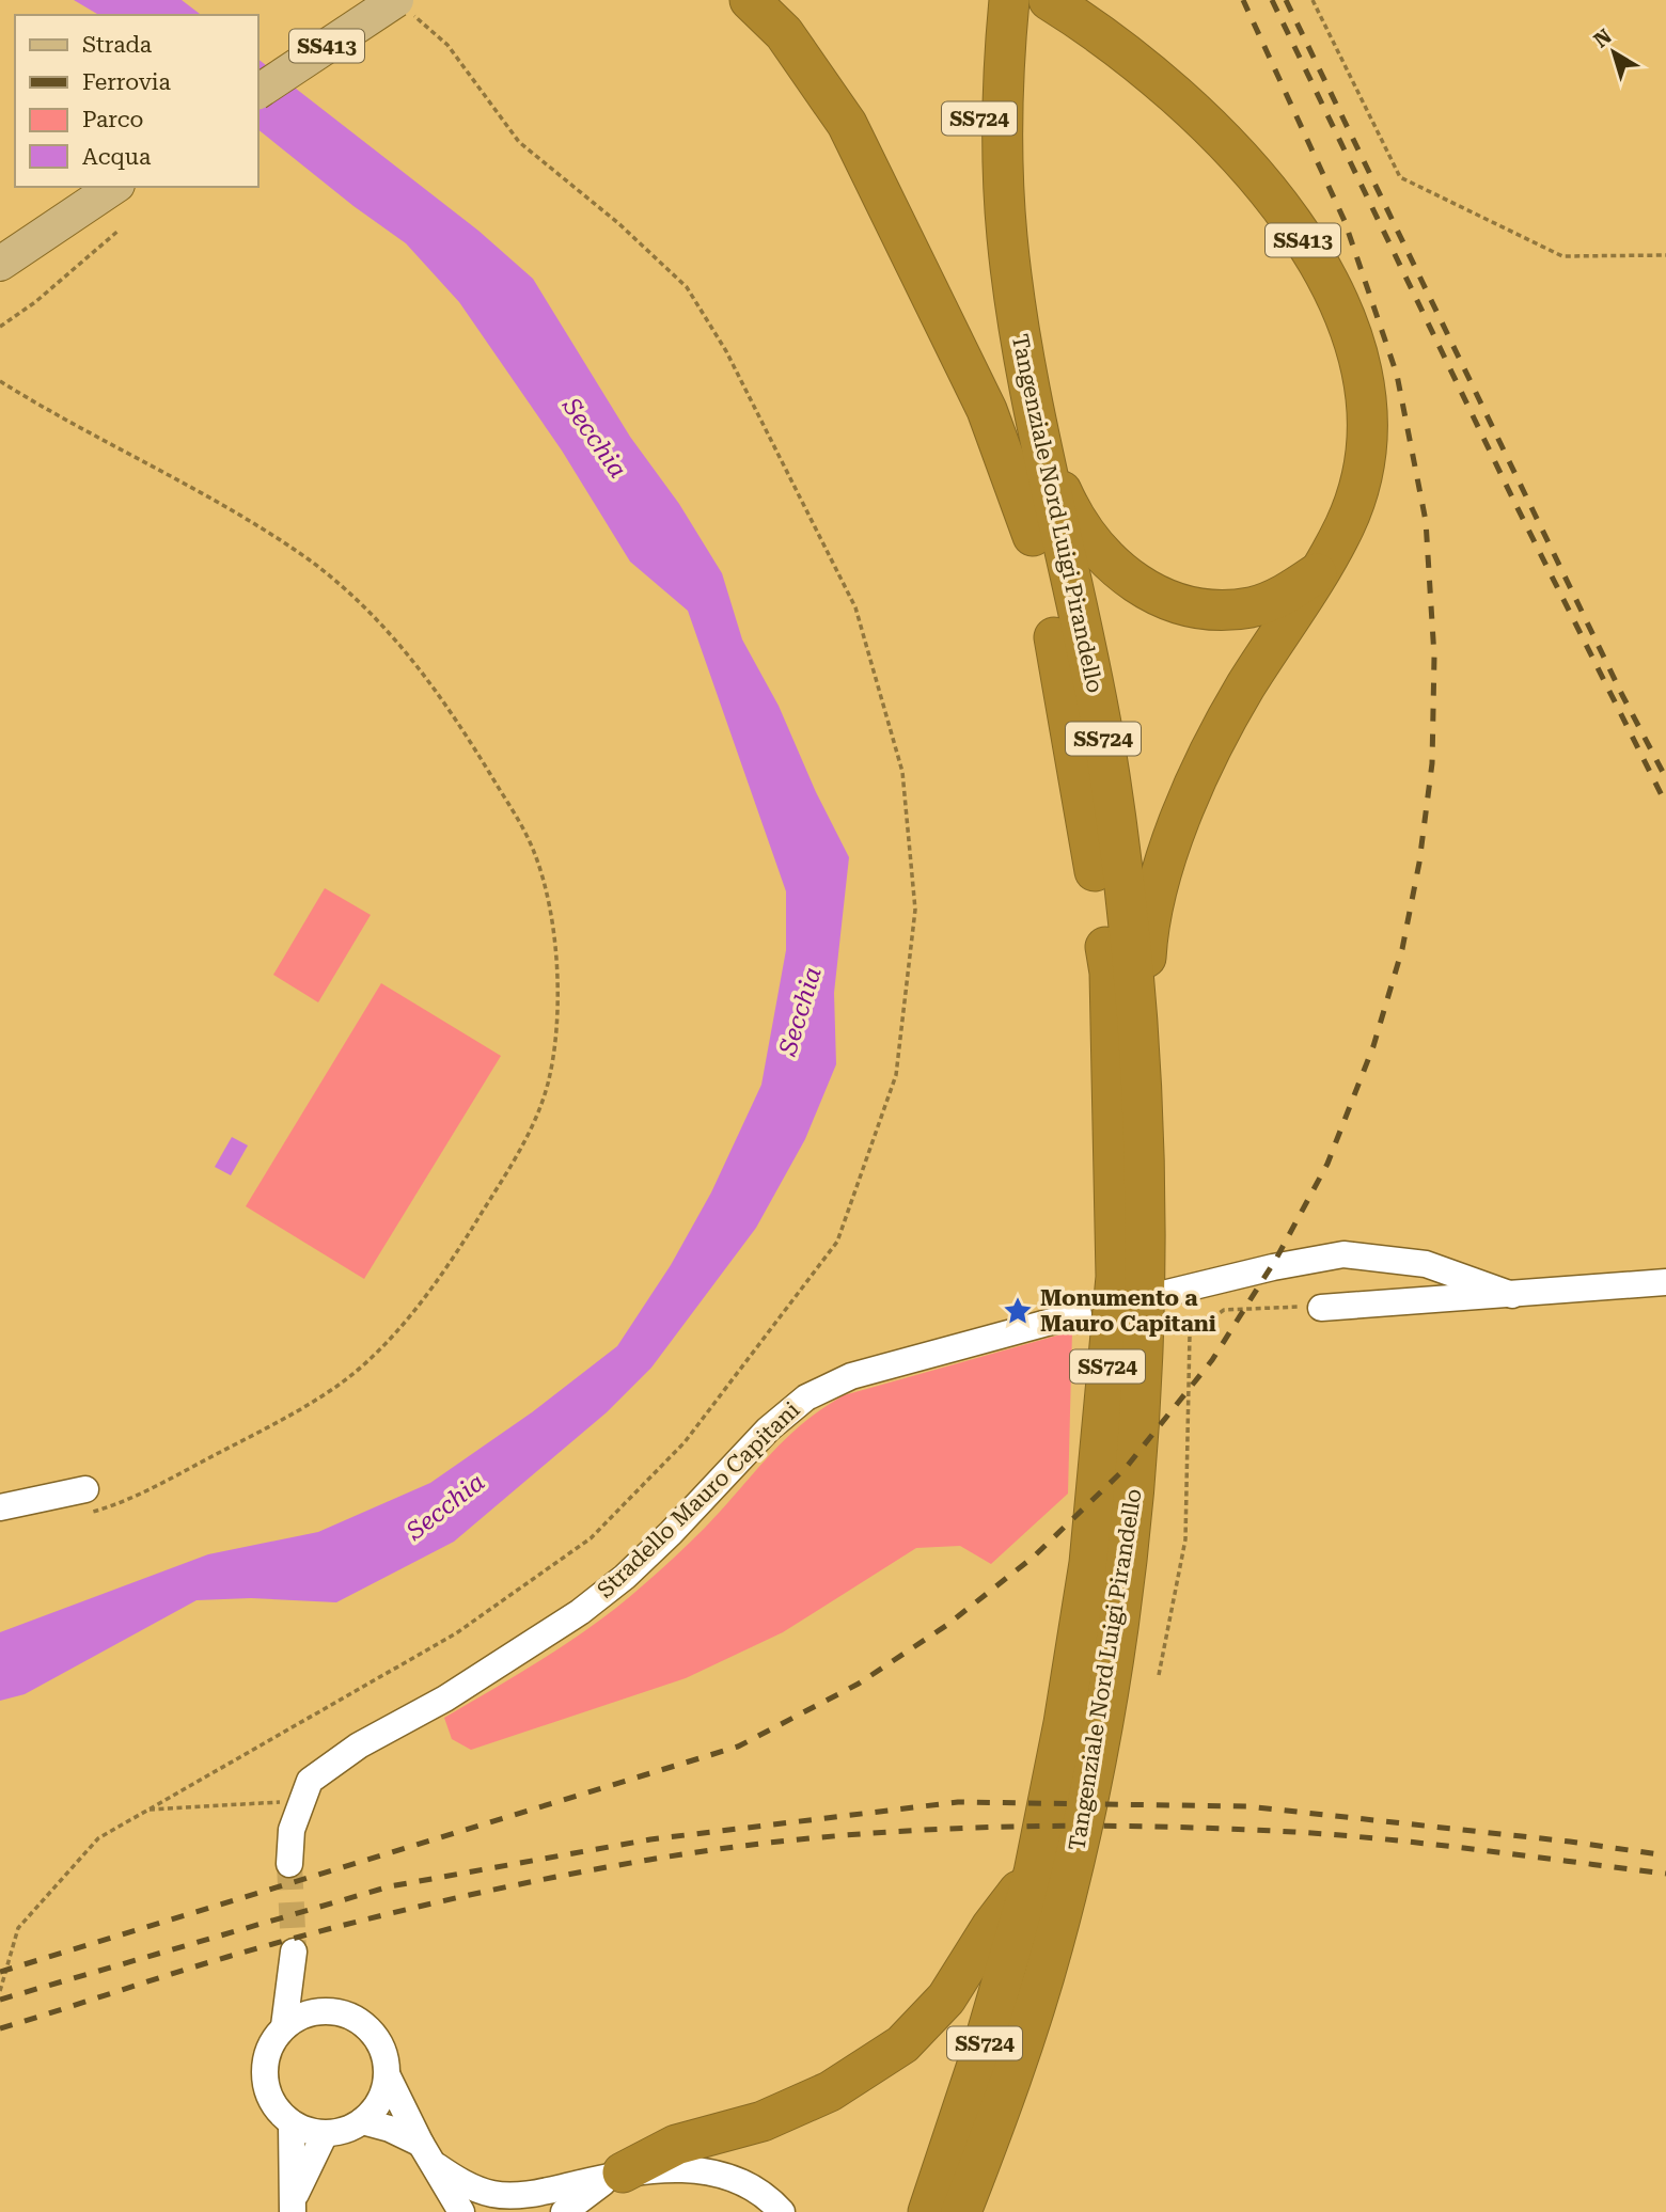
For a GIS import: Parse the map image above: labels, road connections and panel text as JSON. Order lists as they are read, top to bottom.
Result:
{
  "streets": {
    "highway": ["SS413", "SS724", "Tangenziale Nord Luigi Pirandello"],
    "street": ["Stradello Mauro Capitani"]
  },
  "crossings": [
    ["SS413", "Tangenziale Nord Luigi Pirandello"]
  ],
  "water": ["Secchia"],
  "places": {
    "place": ["Monumento a Mauro Capitani"]
  },
  "legend": [
    "Strada",
    "Ferrovia",
    "Parco",
    "Acqua"
  ],
  "north": "top left"
}
